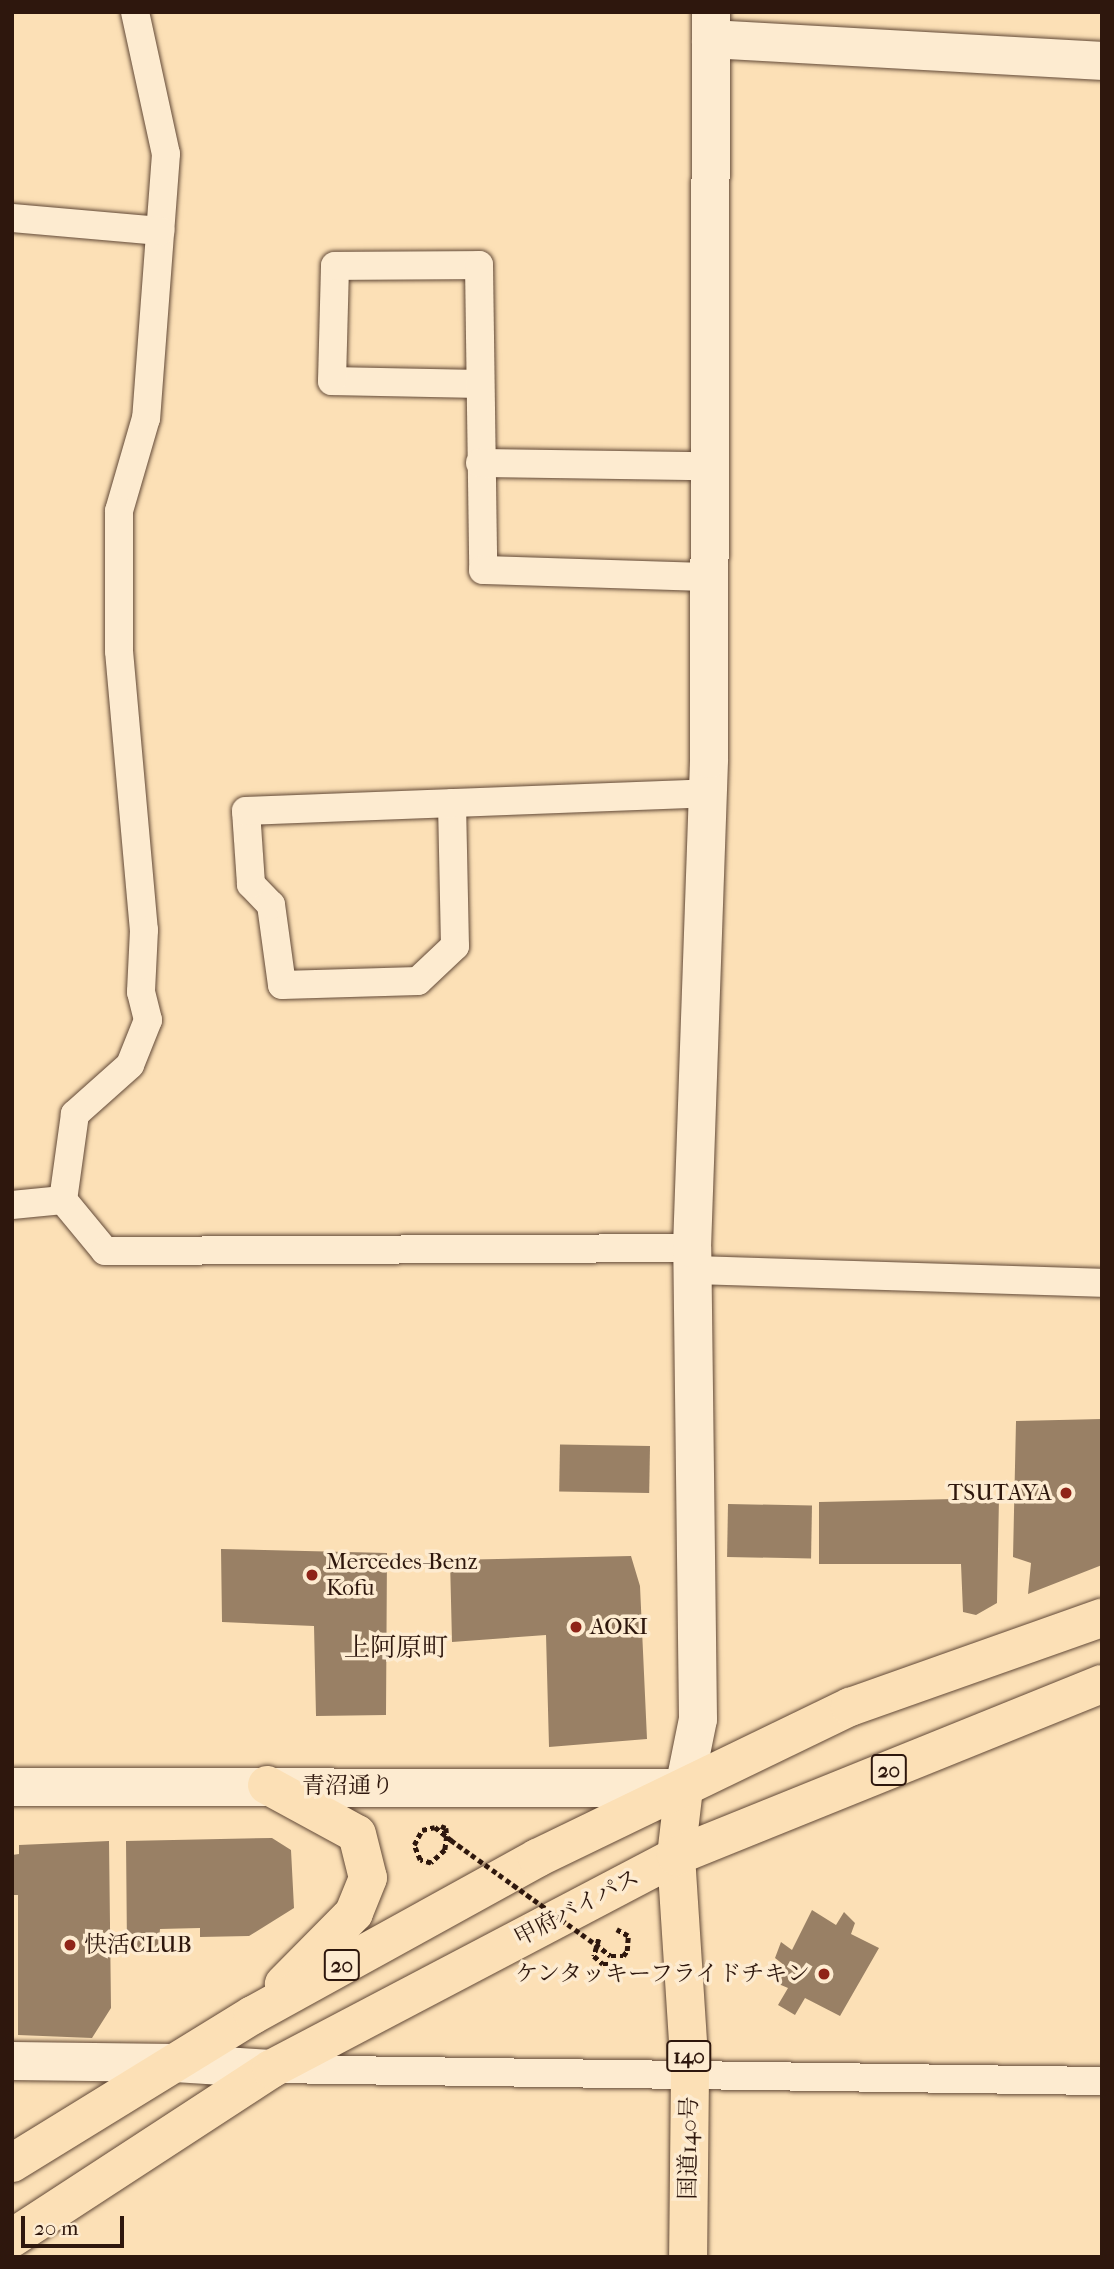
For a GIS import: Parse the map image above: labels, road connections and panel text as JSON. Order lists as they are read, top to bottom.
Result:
{
  "streets": {
    "highway": [
      "20",
      "甲府バイパス",
      "140",
      "国道140号"
    ],
    "street": ["青沼通り"]
  },
  "crossings": [
    ["20", "青沼通り"],
    ["20", "国道140号"],
    ["青沼通り", "国道140号"],
    ["甲府バイパス", "国道140号"]
  ],
  "districts": ["上阿原町"],
  "places": [
    "TSUTAYA",
    "Mercedes-Benz Kofu",
    "AOKI",
    "快活CLUB",
    "ケンタッキーフライドチキン"
  ],
  "scale_bar": "20 m"
}
